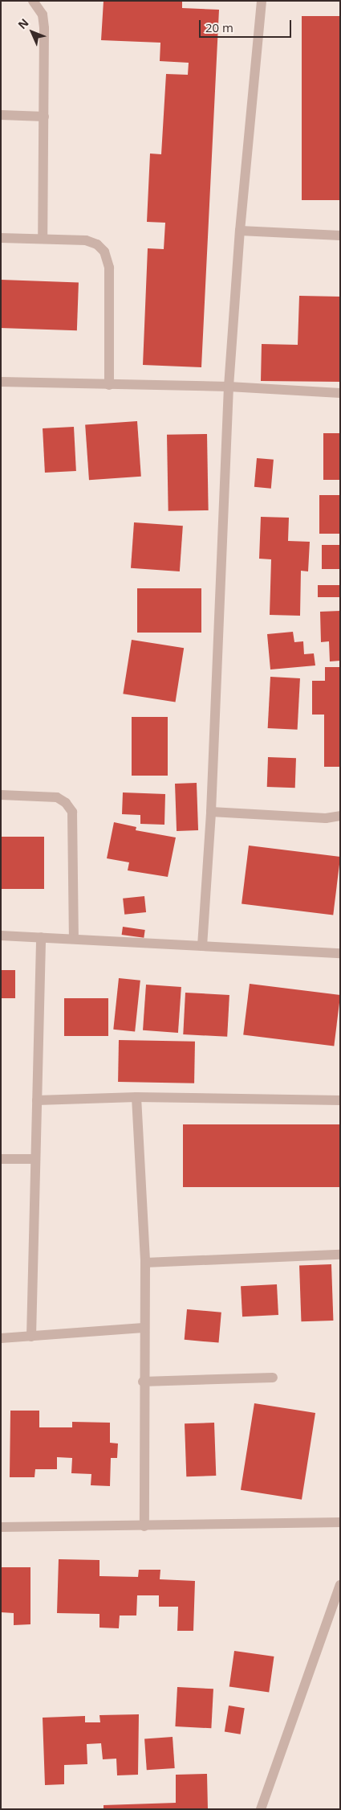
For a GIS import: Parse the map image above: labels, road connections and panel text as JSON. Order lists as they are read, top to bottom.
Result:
{
  "scale_bar": "20 m",
  "north": "top left"
}
